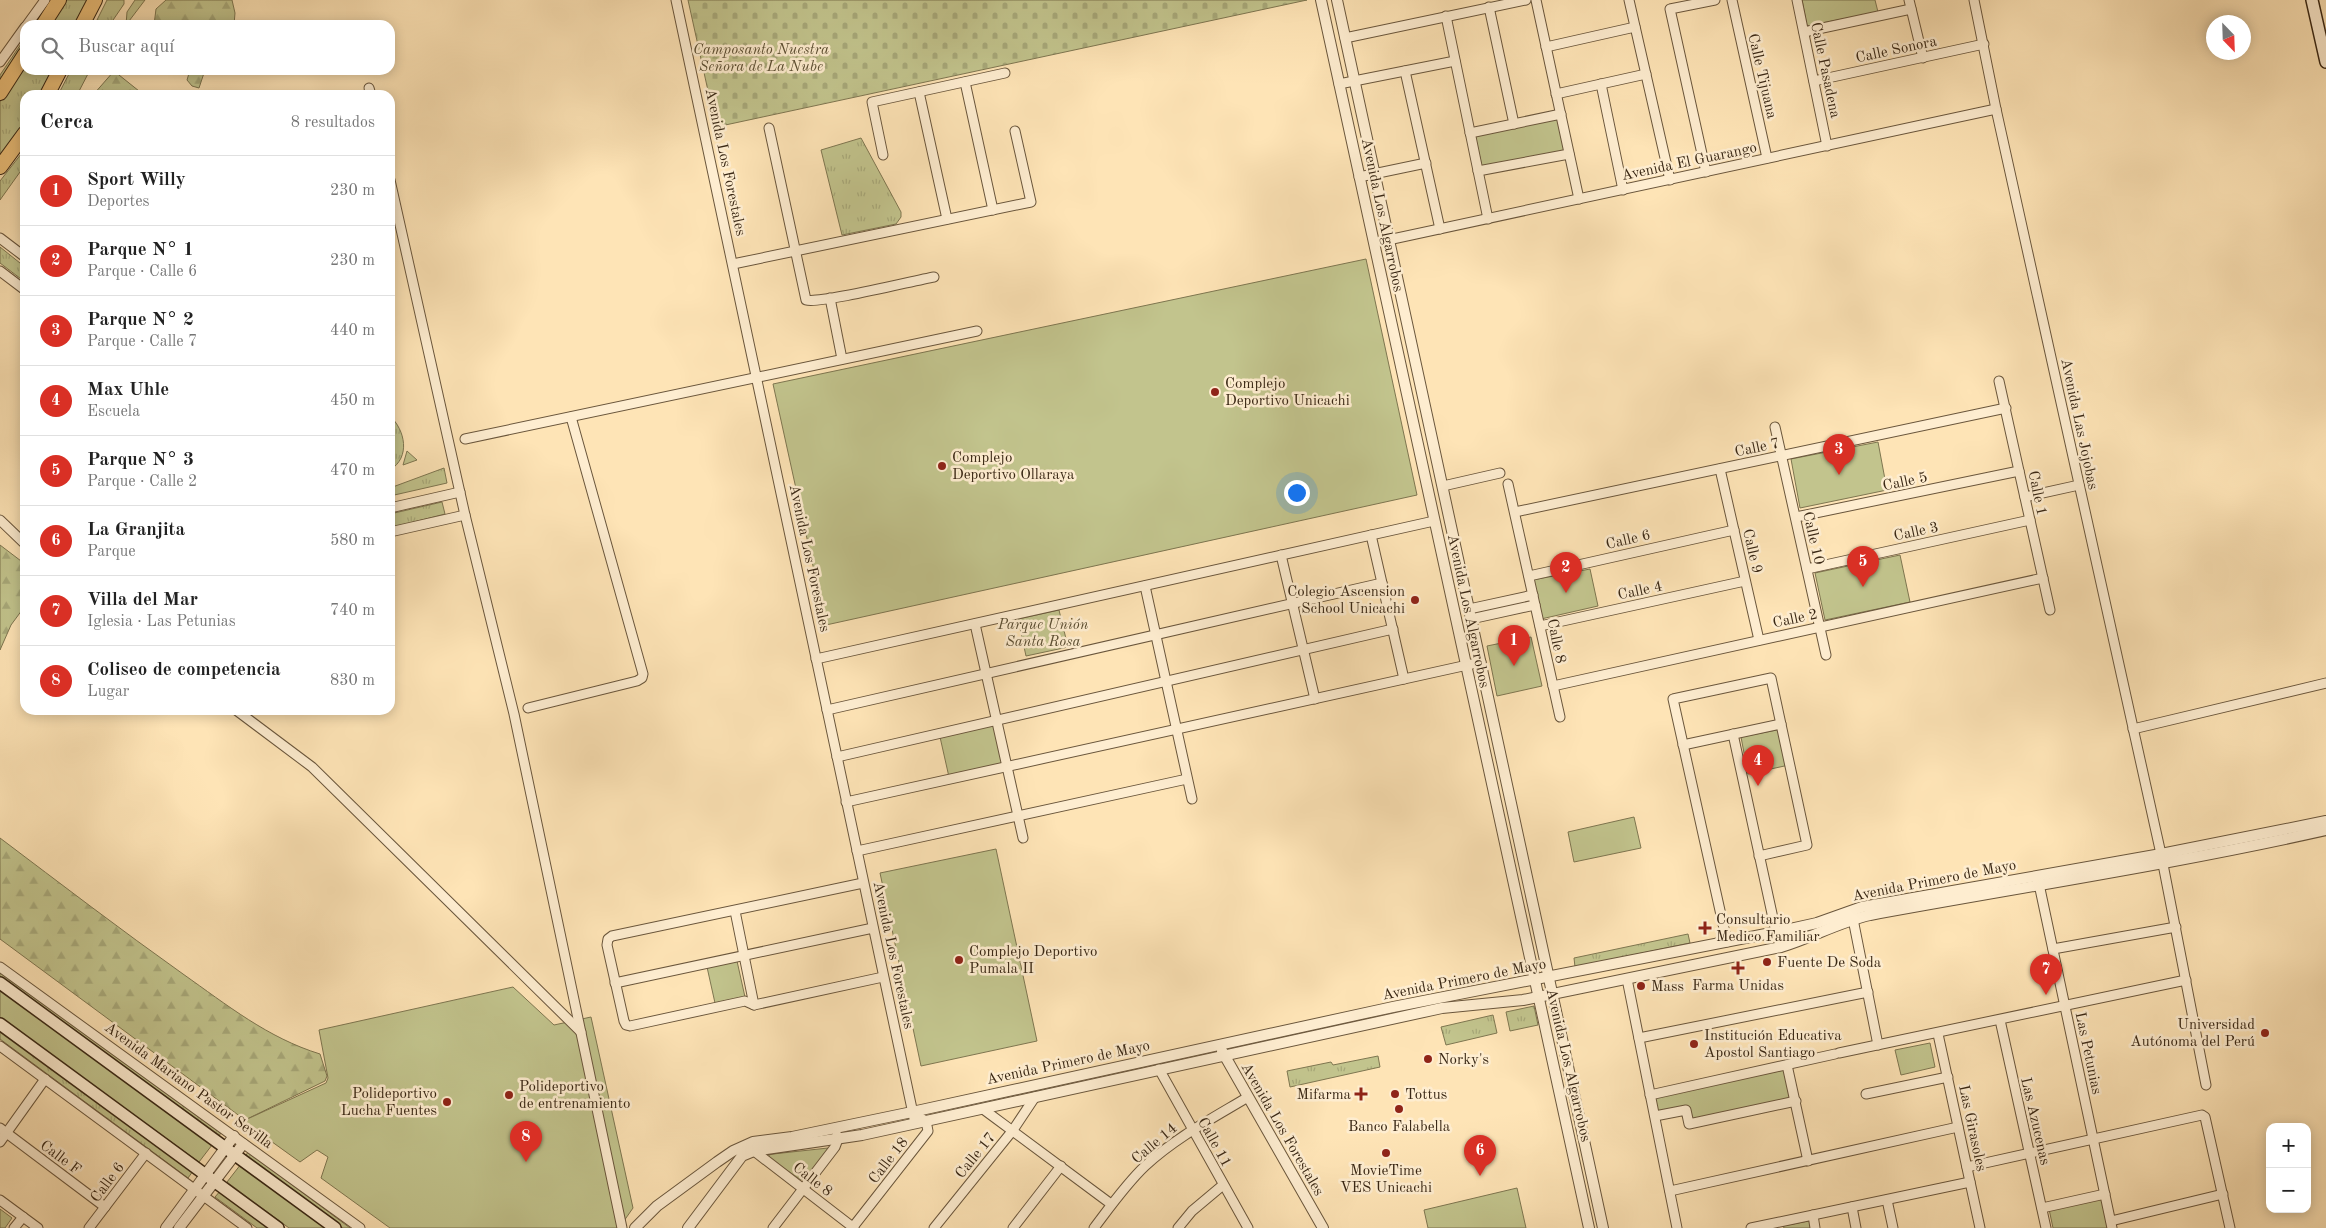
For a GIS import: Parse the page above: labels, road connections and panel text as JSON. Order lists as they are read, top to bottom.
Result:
{
  "streets": {
    "main road": ["Avenida Mariano Pastor Sevilla"],
    "street": [
      "Calle Sonora",
      "Calle Pasadena",
      "Calle Tijuana",
      "Avenida El Guarango",
      "Avenida Los Forestales",
      "Avenida Los Algarrobos",
      "Avenida Las Jojobas",
      "Calle 7",
      "Calle 5",
      "Calle 1",
      "Calle 3",
      "Calle 10",
      "Calle 6",
      "Calle 9",
      "Calle 4",
      "Calle 2",
      "Calle 8",
      "Avenida Primero de Mayo",
      "Las Petunias",
      "Las Azucenas",
      "Las Girasoles",
      "Calle 11",
      "Calle 14",
      "Calle 17",
      "Calle F",
      "Calle 18"
    ]
  },
  "crossings": [
    ["Calle Sonora", "Calle Pasadena"],
    ["Calle Sonora", "Avenida Las Jojobas"],
    ["Calle Pasadena", "Avenida El Guarango"],
    ["Calle Tijuana", "Avenida El Guarango"],
    ["Avenida El Guarango", "Avenida Los Algarrobos"],
    ["Avenida El Guarango", "Avenida Las Jojobas"],
    ["Avenida Los Forestales", "Avenida Primero de Mayo"],
    ["Avenida Los Forestales", "Calle 14"],
    ["Avenida Los Algarrobos", "Avenida Primero de Mayo"],
    ["Avenida Las Jojobas", "Avenida Primero de Mayo"],
    ["Calle 7", "Calle 1"],
    ["Calle 7", "Calle 10"],
    ["Calle 7", "Calle 9"],
    ["Calle 7", "Calle 8"],
    ["Calle 5", "Calle 1"],
    ["Calle 5", "Calle 10"],
    ["Calle 1", "Calle 3"],
    ["Calle 1", "Calle 2"],
    ["Calle 3", "Calle 10"],
    ["Calle 10", "Calle 2"],
    ["Calle 6", "Calle 9"],
    ["Calle 6", "Calle 8"],
    ["Calle 6", "Calle F"],
    ["Calle 9", "Calle 4"],
    ["Calle 9", "Calle 2"],
    ["Calle 4", "Calle 8"],
    ["Calle 2", "Calle 8"],
    ["Calle 8", "Avenida Primero de Mayo"],
    ["Calle 8", "Calle 18"],
    ["Avenida Primero de Mayo", "Las Petunias"],
    ["Avenida Primero de Mayo", "Calle 11"],
    ["Avenida Primero de Mayo", "Calle 17"],
    ["Avenida Primero de Mayo", "Calle 18"],
    ["Calle 11", "Calle 14"]
  ],
  "parks": ["Camposanto Nuestra Señora de La Nube", "Parque Unión Santa Rosa"],
  "places": {
    "other": [
      "Complejo Deportivo Unicachi",
      "Complejo Deportivo Ollaraya",
      "Colegio Ascension School Unicachi",
      "Complejo Deportivo Pumala II",
      "Fuente De Soda",
      "Mass",
      "Universidad Autónoma del Perú",
      "Institución Educativa Apostol Santiago",
      "Norky's",
      "Tottus",
      "Polideportivo de entrenamiento",
      "Polideportivo Lucha Fuentes",
      "Banco Falabella",
      "MovieTime VES Unicachi"
    ],
    "health": ["Consultario Medico Familiar", "Farma Unidas", "Mifarma"]
  },
  "north": "bottom right",
  "page": {
    "search": "Buscar aquí",
    "heading": ["Cerca", "8 resultados"],
    "list": [
      {
        "mark": "1",
        "name": "Sport Willy",
        "note": "Deportes",
        "value": "230 m"
      },
      {
        "mark": "2",
        "name": "Parque N° 1",
        "note": "Parque · Calle 6",
        "value": "230 m"
      },
      {
        "mark": "3",
        "name": "Parque N° 2",
        "note": "Parque · Calle 7",
        "value": "440 m"
      },
      {
        "mark": "4",
        "name": "Max Uhle",
        "note": "Escuela",
        "value": "450 m"
      },
      {
        "mark": "5",
        "name": "Parque N° 3",
        "note": "Parque · Calle 2",
        "value": "470 m"
      },
      {
        "mark": "6",
        "name": "La Granjita",
        "note": "Parque",
        "value": "580 m"
      },
      {
        "mark": "7",
        "name": "Villa del Mar",
        "note": "Iglesia · Las Petunias",
        "value": "740 m"
      },
      {
        "mark": "8",
        "name": "Coliseo de competencia",
        "note": "Lugar",
        "value": "830 m"
      }
    ],
    "pins": [
      "3",
      "5",
      "2",
      "1",
      "4",
      "7",
      "8",
      "6"
    ],
    "map_buttons": ["+", "−"]
  }
}
